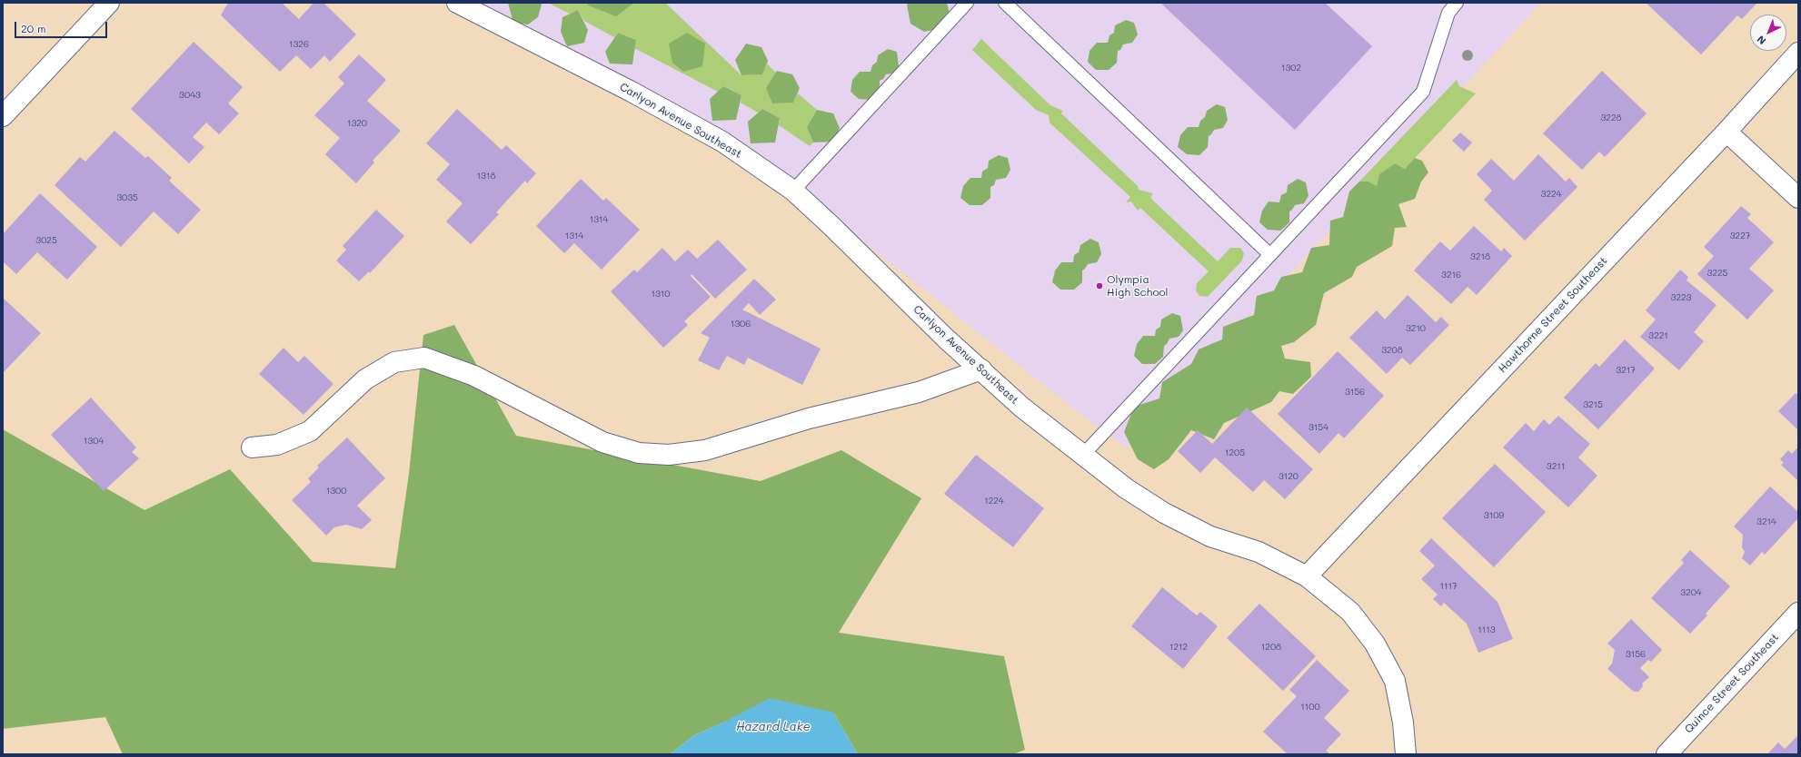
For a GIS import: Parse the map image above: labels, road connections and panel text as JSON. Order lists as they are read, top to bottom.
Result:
{
  "streets": {
    "street": ["Carlyon Avenue Southeast", "Hawthorne Street Southeast", "Quince Street Southeast"]
  },
  "crossings": [
    ["Carlyon Avenue Southeast", "Hawthorne Street Southeast"]
  ],
  "water": ["Hazard Lake"],
  "places": ["Olympia High School"],
  "house_numbers": [
    "1326",
    "1302",
    "3043",
    "3228",
    "1320",
    "1318",
    "3224",
    "3035",
    "1314",
    "1314",
    "3227",
    "3025",
    "3218",
    "3225",
    "3216",
    "1310",
    "3223",
    "1306",
    "3210",
    "3221",
    "3208",
    "3217",
    "3156",
    "3215",
    "3154",
    "1304",
    "1205",
    "3211",
    "3120",
    "1300",
    "1224",
    "3109",
    "3214",
    "1117",
    "3204",
    "1113",
    "1212",
    "1208",
    "3156",
    "1100"
  ],
  "scale_bar": "20 m",
  "north": "bottom left"
}
